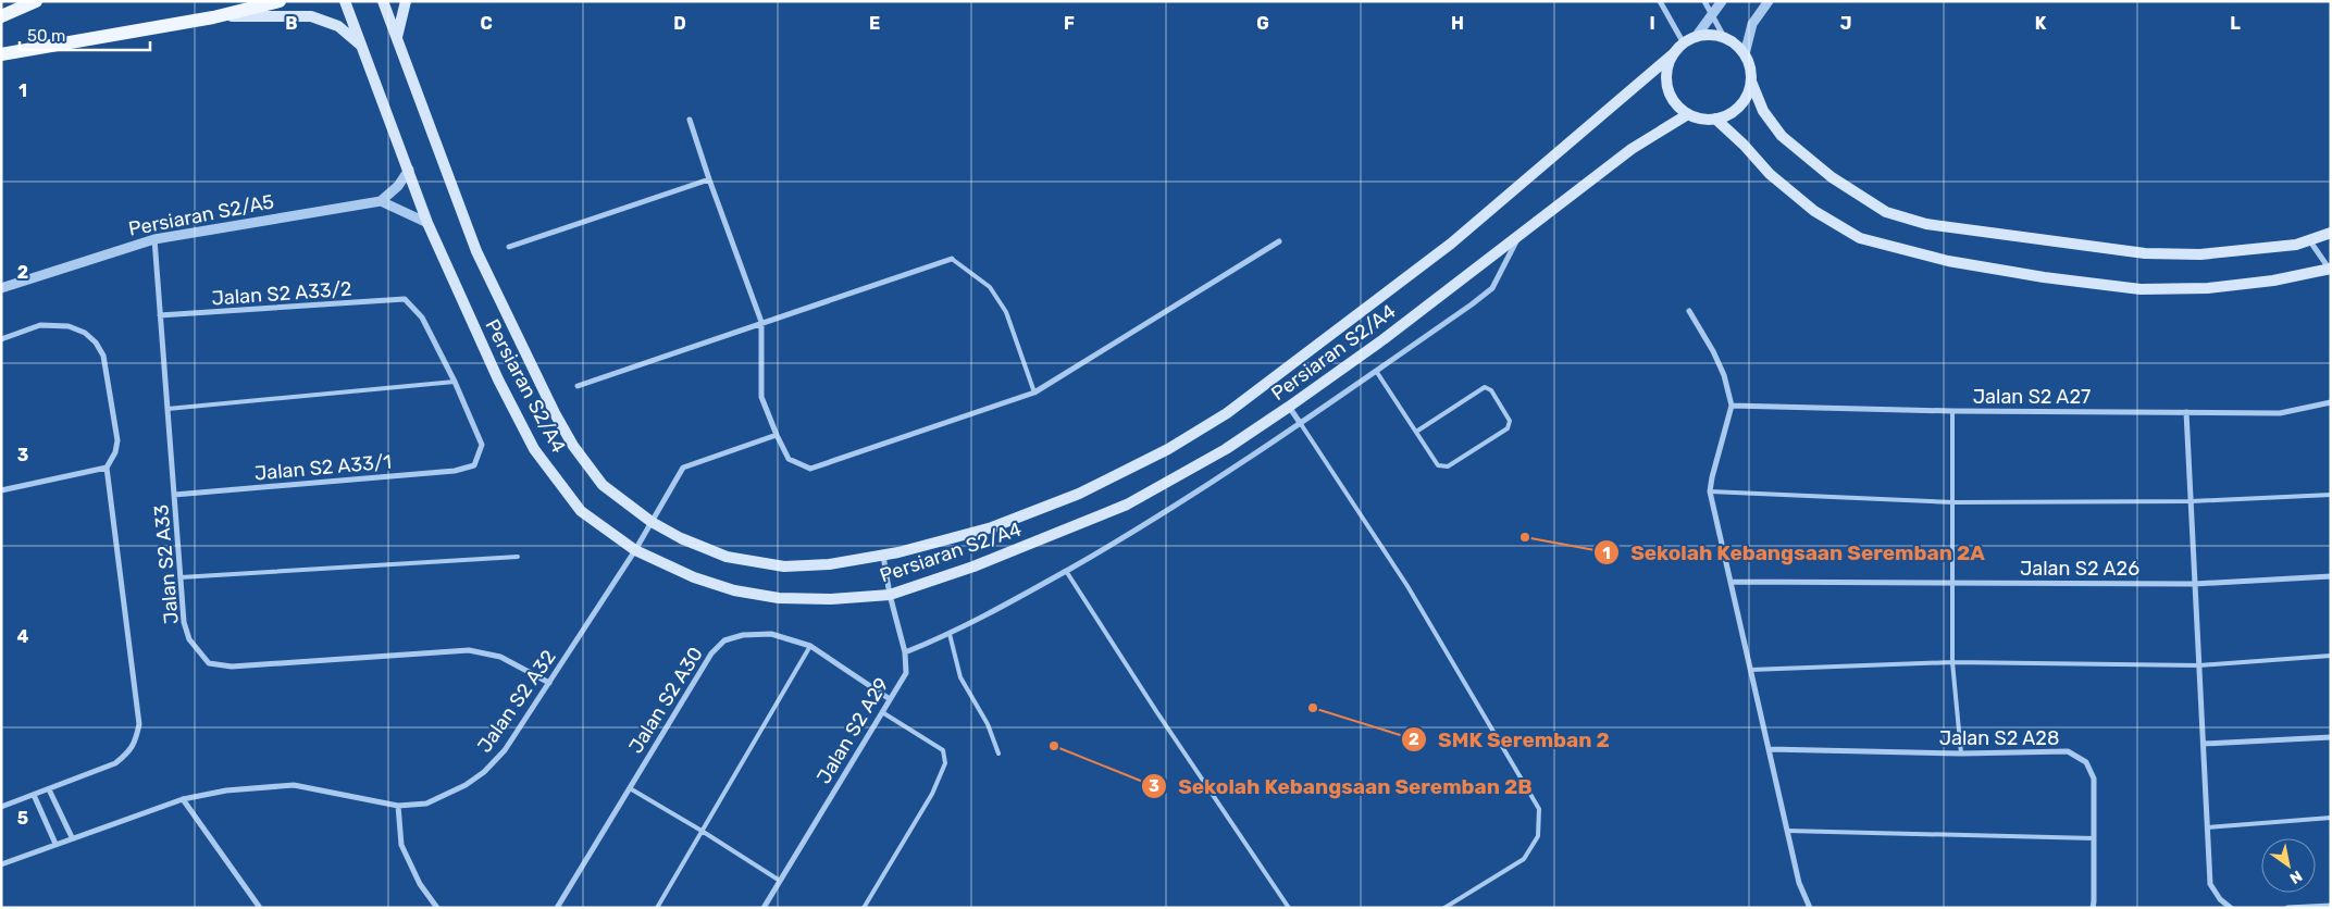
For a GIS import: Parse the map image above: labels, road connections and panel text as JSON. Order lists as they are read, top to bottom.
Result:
{
  "streets": {
    "main road": ["Persiaran S2/A4"],
    "street": [
      "Persiaran S2/A5",
      "Jalan S2 A33/2",
      "Jalan S2 A27",
      "Jalan S2 A33/1",
      "Jalan S2 A33",
      "Jalan S2 A26",
      "Jalan S2 A30",
      "Jalan S2 A32",
      "Jalan S2 A29",
      "Jalan S2 A28"
    ]
  },
  "crossings": [
    ["Persiaran S2/A5", "Jalan S2 A33"],
    ["Jalan S2 A33/2", "Jalan S2 A33/1"],
    ["Jalan S2 A33/2", "Jalan S2 A33"],
    ["Persiaran S2/A4", "Jalan S2 A32"],
    ["Persiaran S2/A4", "Jalan S2 A29"],
    ["Jalan S2 A33/1", "Jalan S2 A33"],
    ["Jalan S2 A33", "Jalan S2 A32"],
    ["Jalan S2 A30", "Jalan S2 A29"]
  ],
  "places": ["Sekolah Kebangsaan Seremban 2A", "SMK Seremban 2", "Sekolah Kebangsaan Seremban 2B"],
  "scale_bar": "50 m",
  "north": "bottom right",
  "grid": {
    "columns": [
      "B",
      "C",
      "D",
      "E",
      "F",
      "G",
      "H",
      "I",
      "J",
      "K",
      "L"
    ],
    "rows": [
      "1",
      "2",
      "3",
      "4",
      "5"
    ]
  }
}
